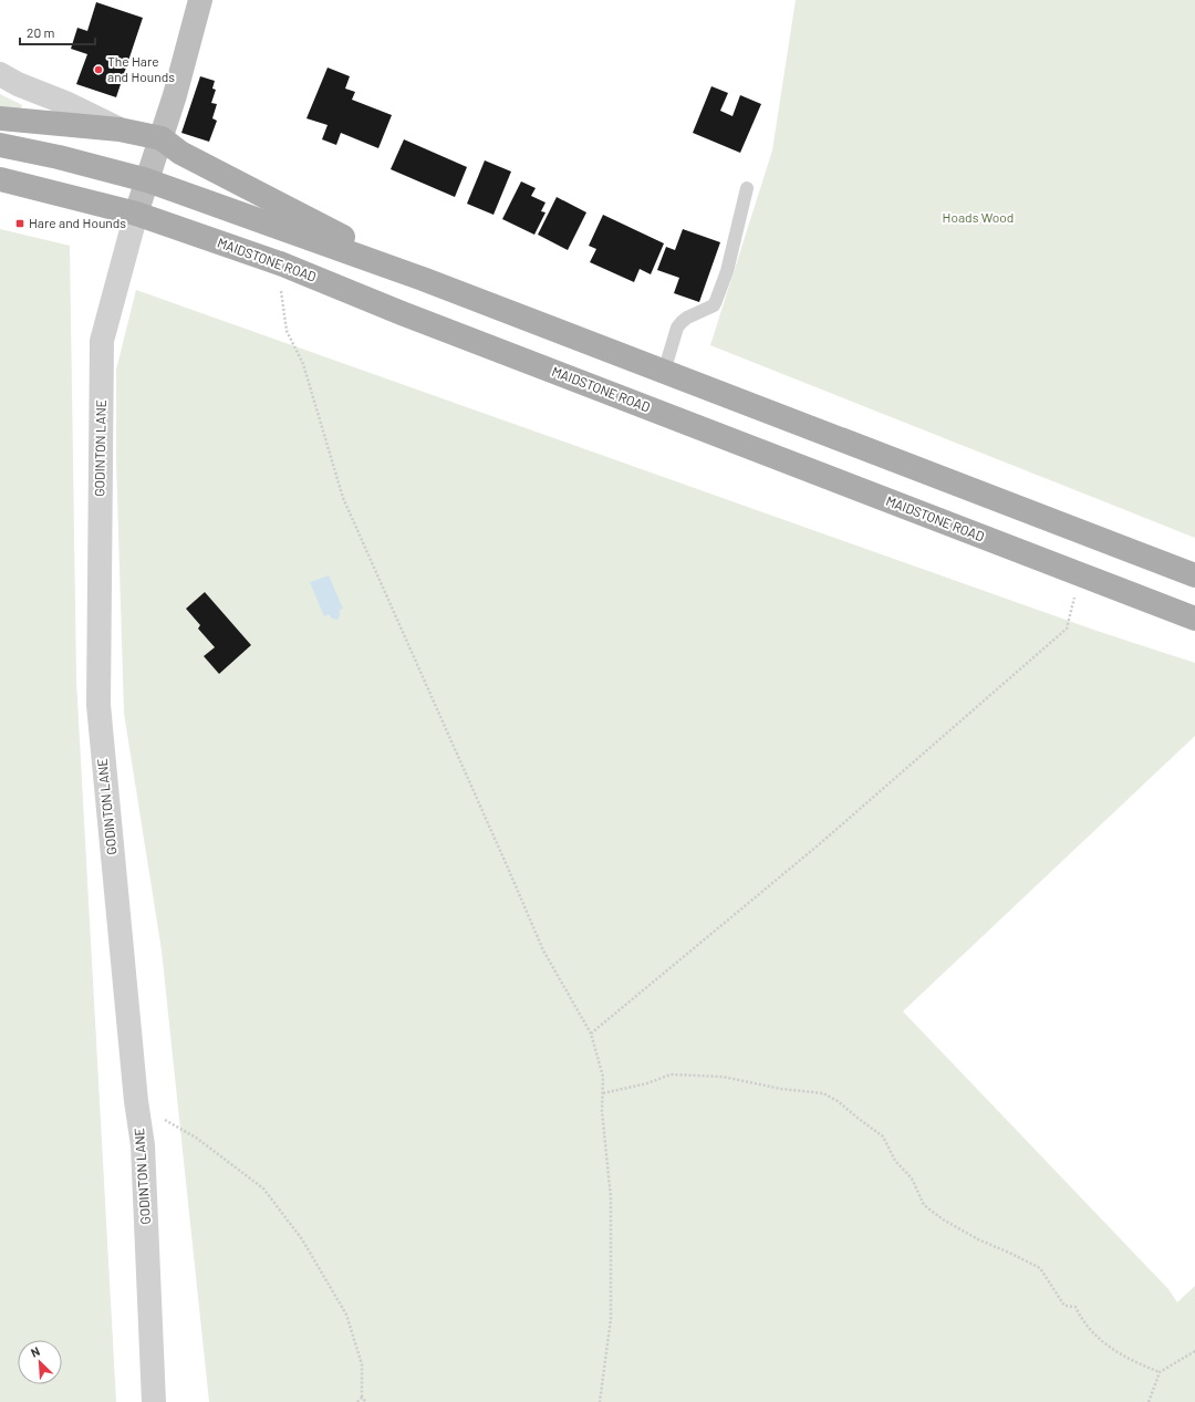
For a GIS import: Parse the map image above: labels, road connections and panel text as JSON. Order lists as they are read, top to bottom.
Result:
{
  "streets": {
    "main road": ["MAIDSTONE ROAD"],
    "street": ["GODINTON LANE"]
  },
  "crossings": [
    ["MAIDSTONE ROAD", "GODINTON LANE"]
  ],
  "parks": ["Hoads Wood"],
  "places": {
    "other": ["The Hare and Hounds"],
    "transit": ["Hare and Hounds"]
  },
  "scale_bar": "20 m",
  "north": "top left"
}
